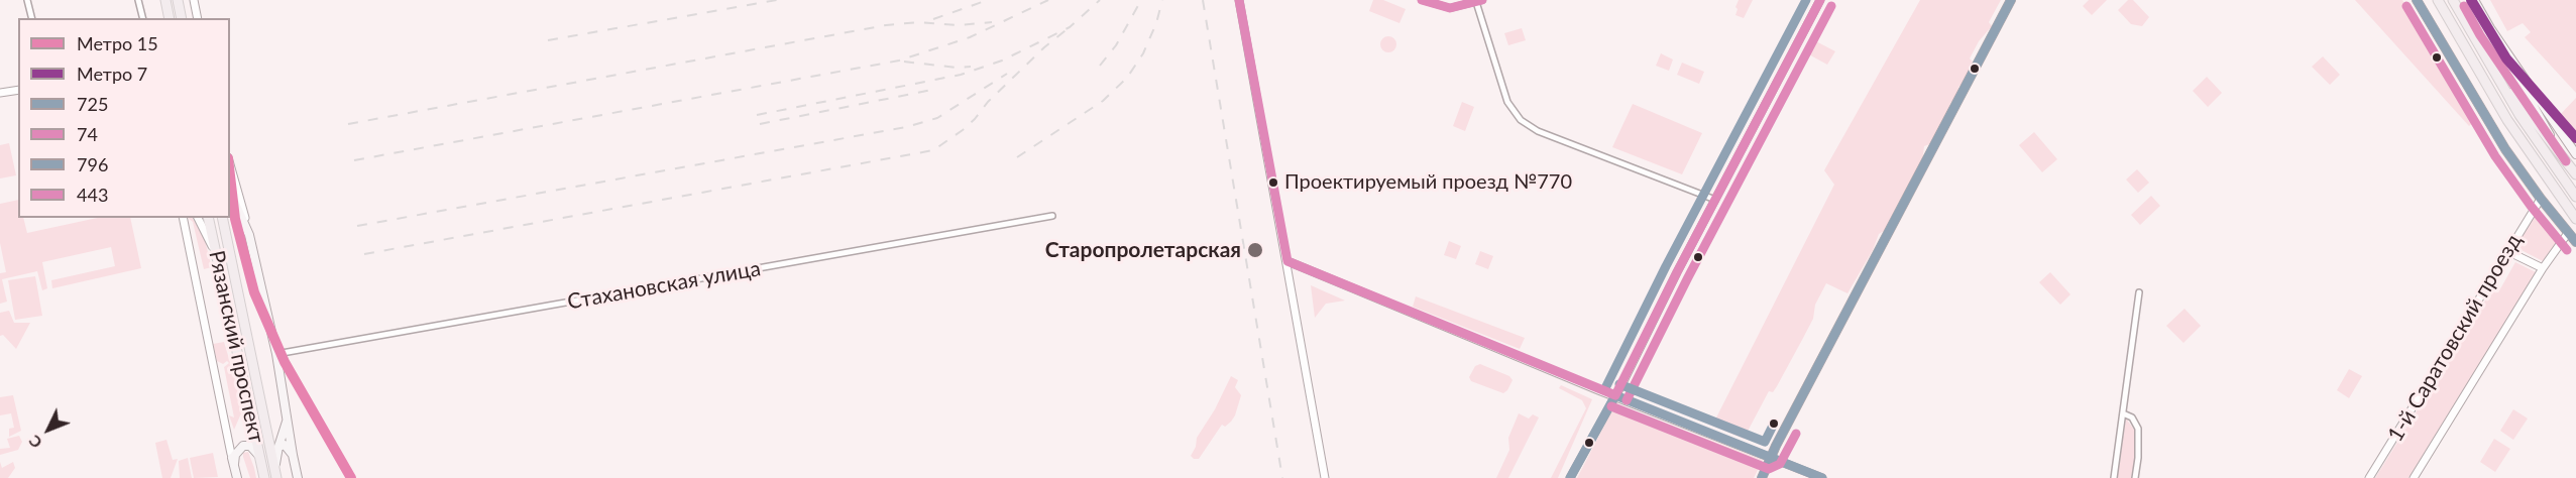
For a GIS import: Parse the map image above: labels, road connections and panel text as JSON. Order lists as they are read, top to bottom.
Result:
{
  "streets": {
    "main road": ["Рязанский проспект"],
    "street": ["Стахановская улица", "1-й Саратовский проезд"]
  },
  "places": ["Проектируемый проезд №770", "Старопролетарская"],
  "lines": [
    "metro line 7",
    "transit line 725",
    "transit line 796",
    "transit line 443",
    "transit line 74",
    "metro line 15"
  ],
  "legend": [
    "Метро 15",
    "Метро 7",
    "725",
    "74",
    "796",
    "443"
  ],
  "north": "bottom left"
}
